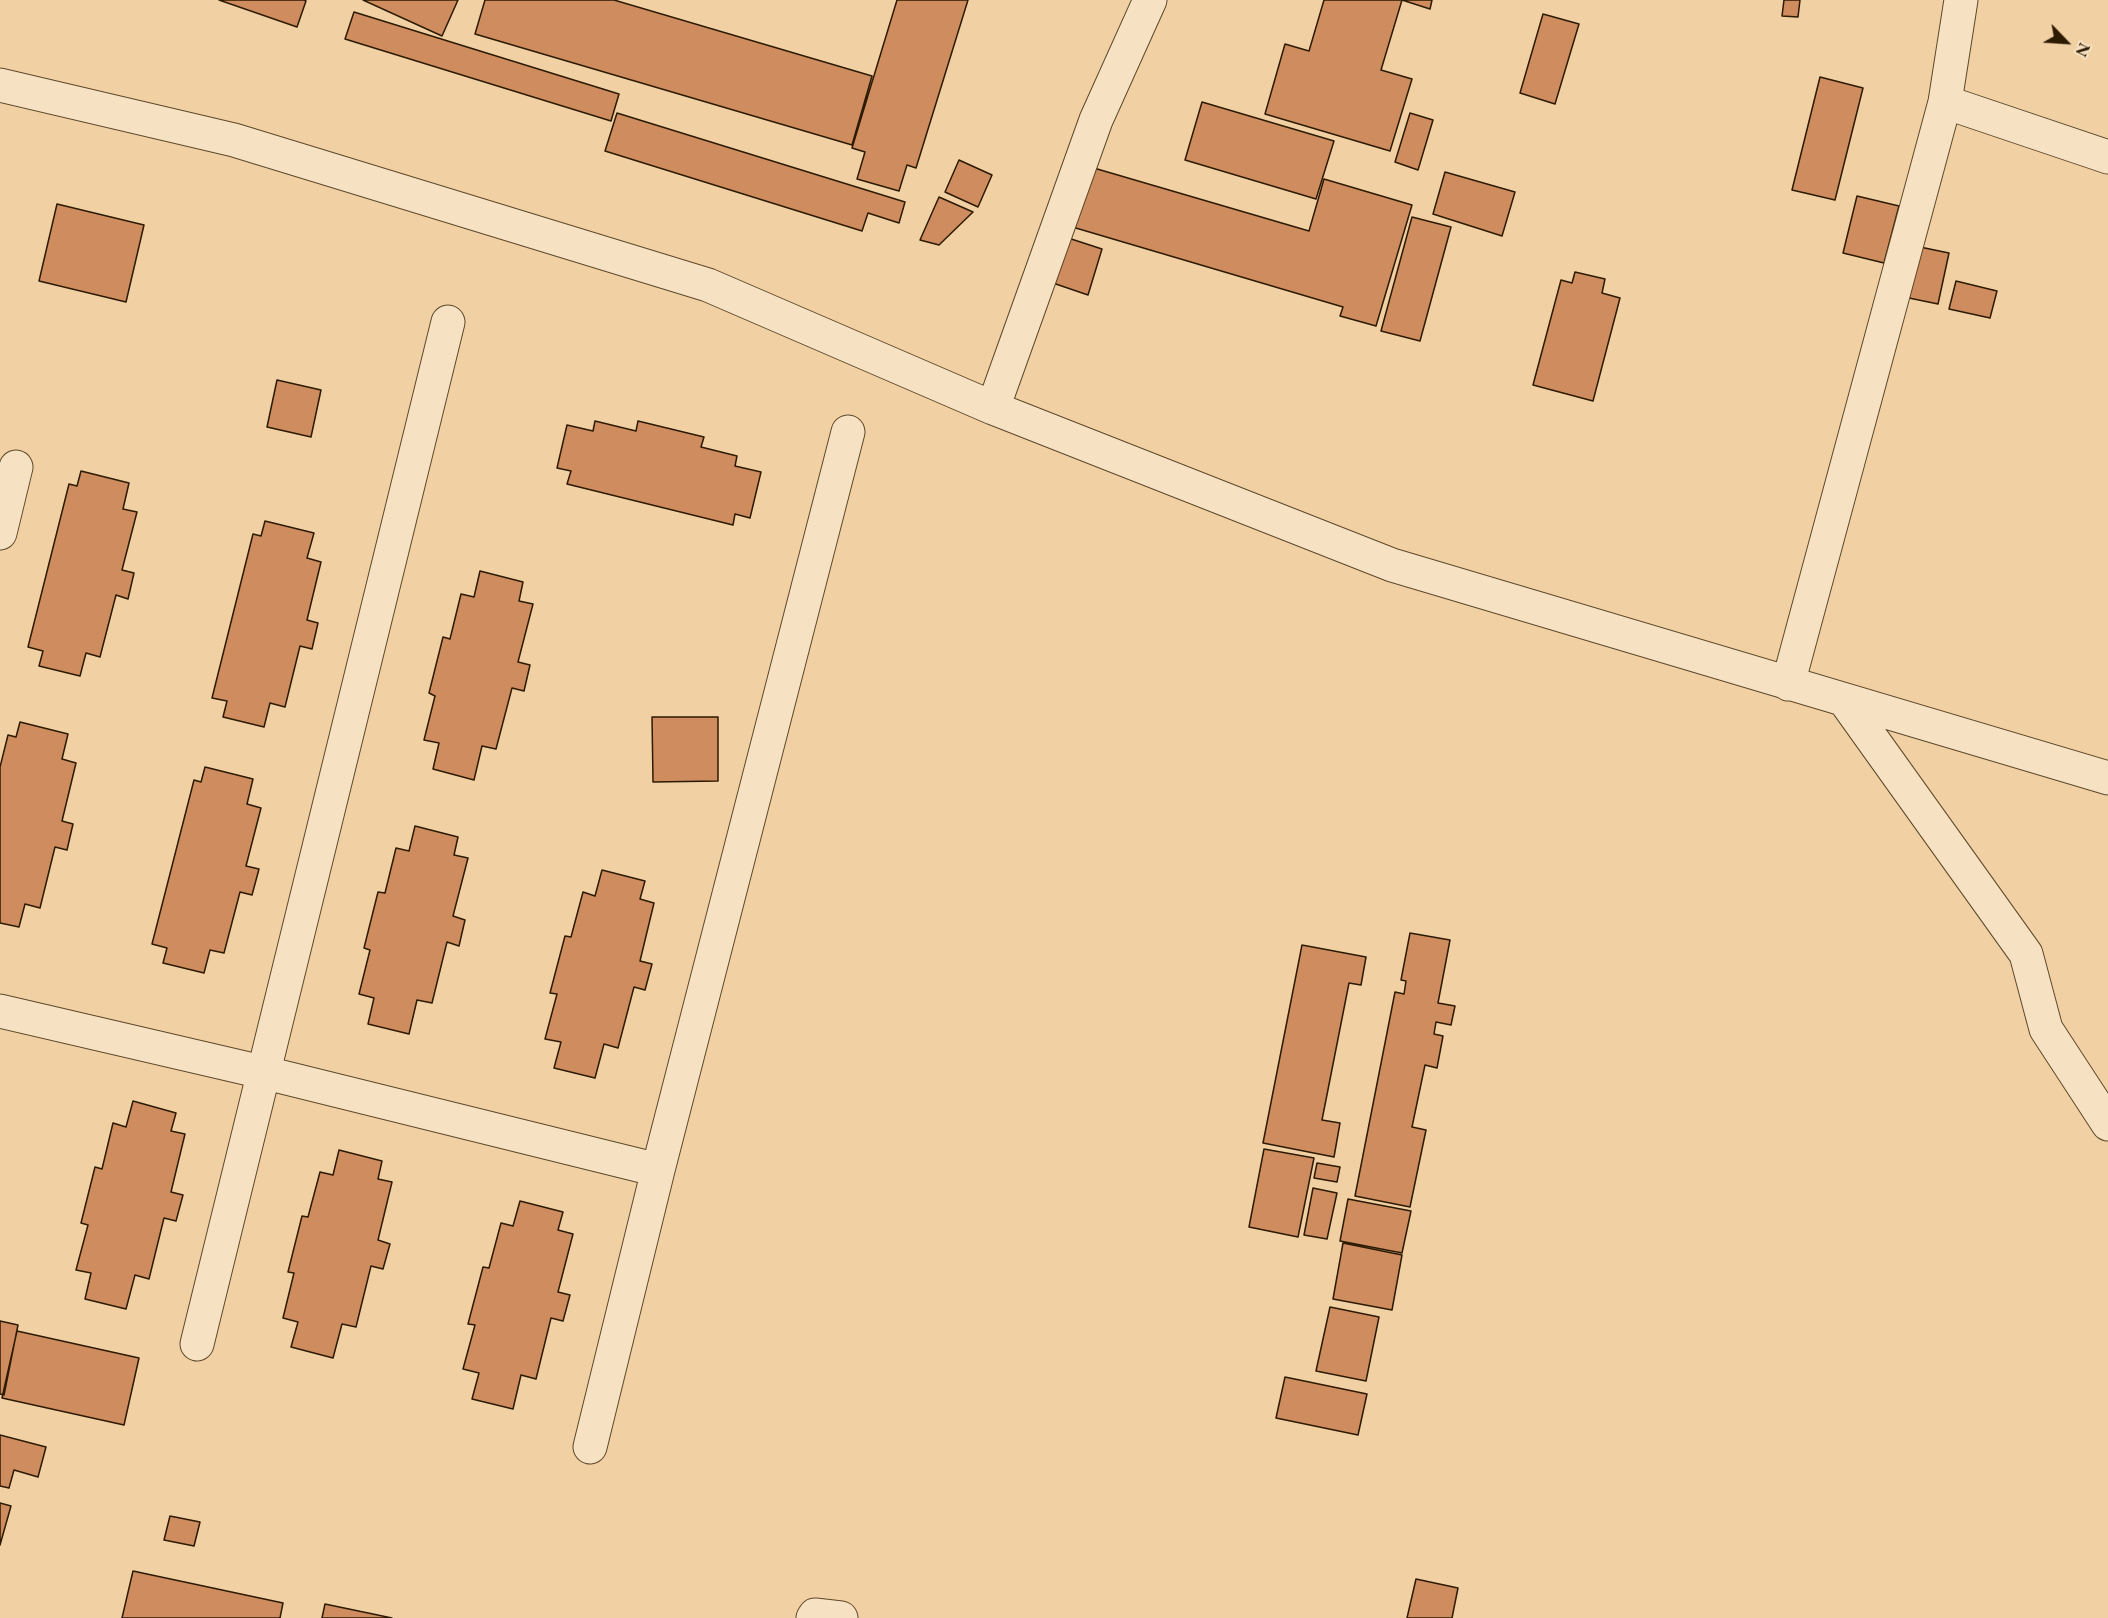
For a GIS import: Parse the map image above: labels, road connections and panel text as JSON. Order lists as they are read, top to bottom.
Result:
{
  "north": "bottom right"
}
